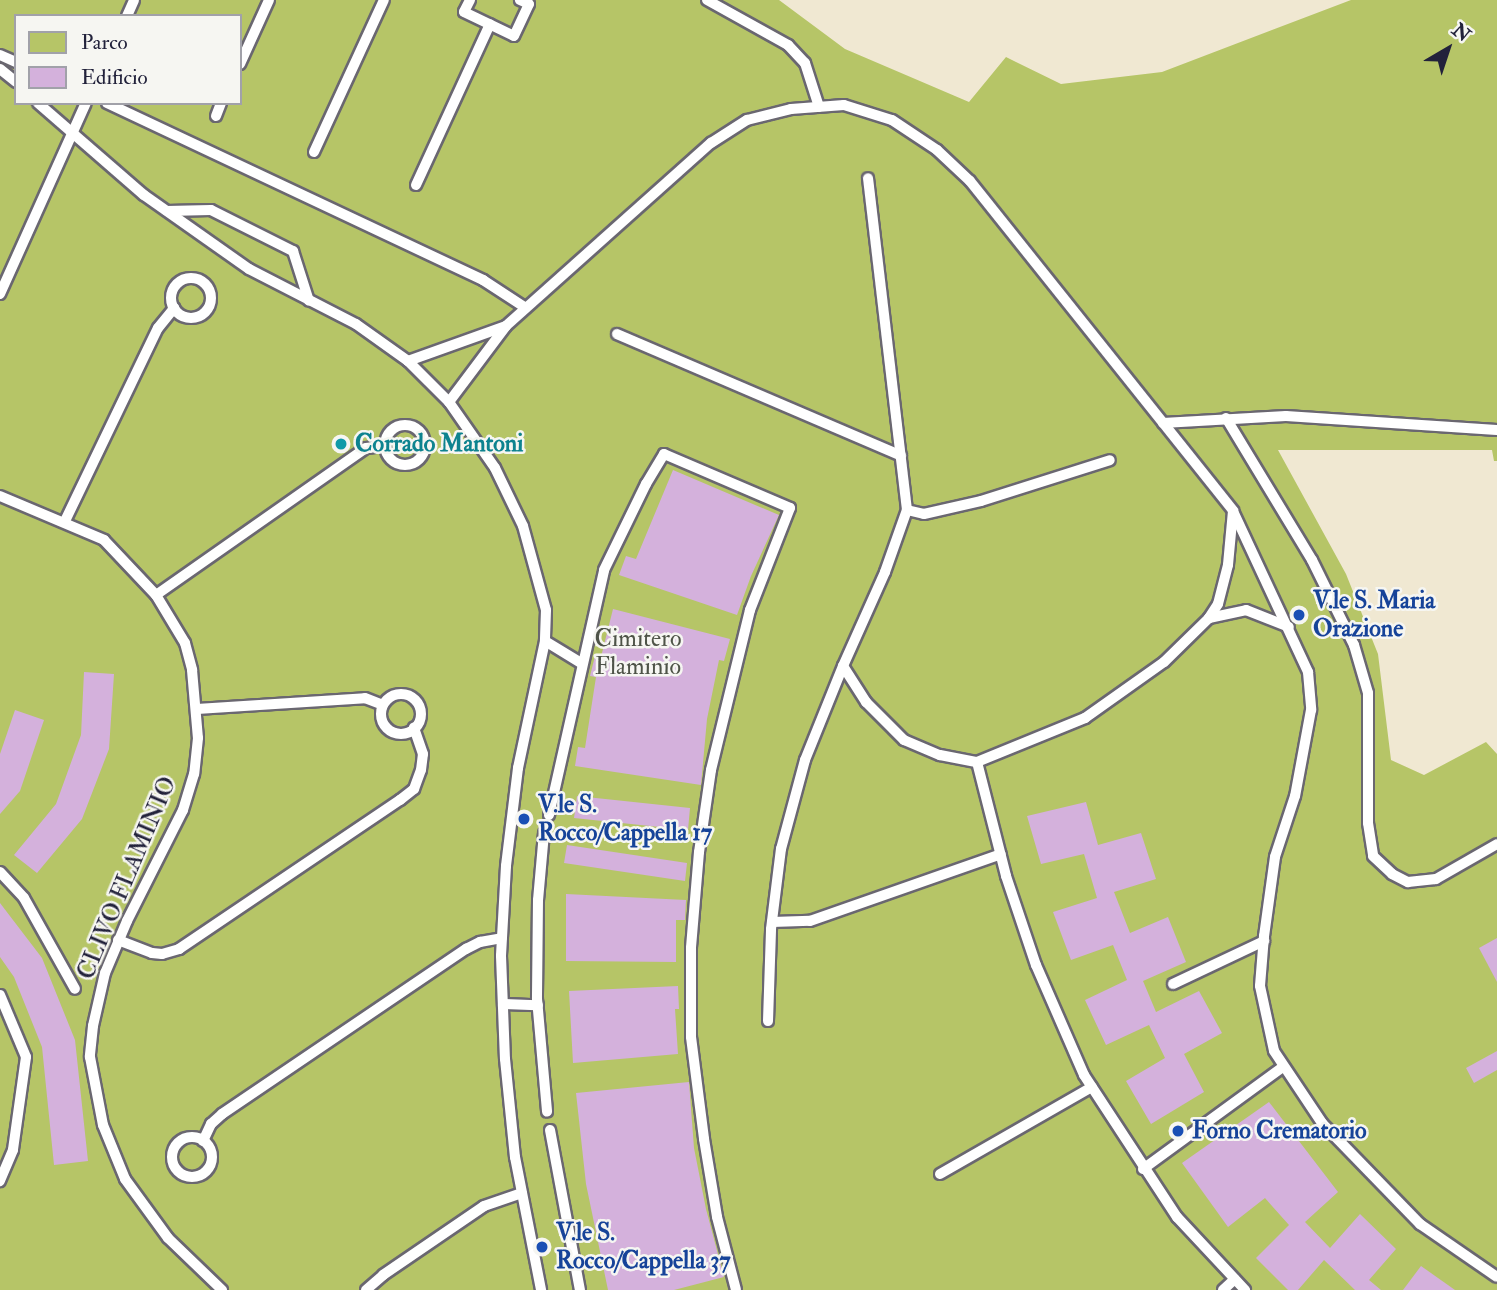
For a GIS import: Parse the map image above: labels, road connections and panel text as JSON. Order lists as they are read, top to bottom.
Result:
{
  "streets": {
    "lane": ["CLIVO FLAMINIO"]
  },
  "parks": ["Cimitero Flaminio"],
  "places": [
    "Corrado Mantoni",
    "V.le S. Maria Orazione",
    "V.le S. Rocco/Cappella 17",
    "Forno Crematorio",
    "V.le S. Rocco/Cappella 37"
  ],
  "legend": ["Parco", "Edificio"],
  "north": "top right"
}
